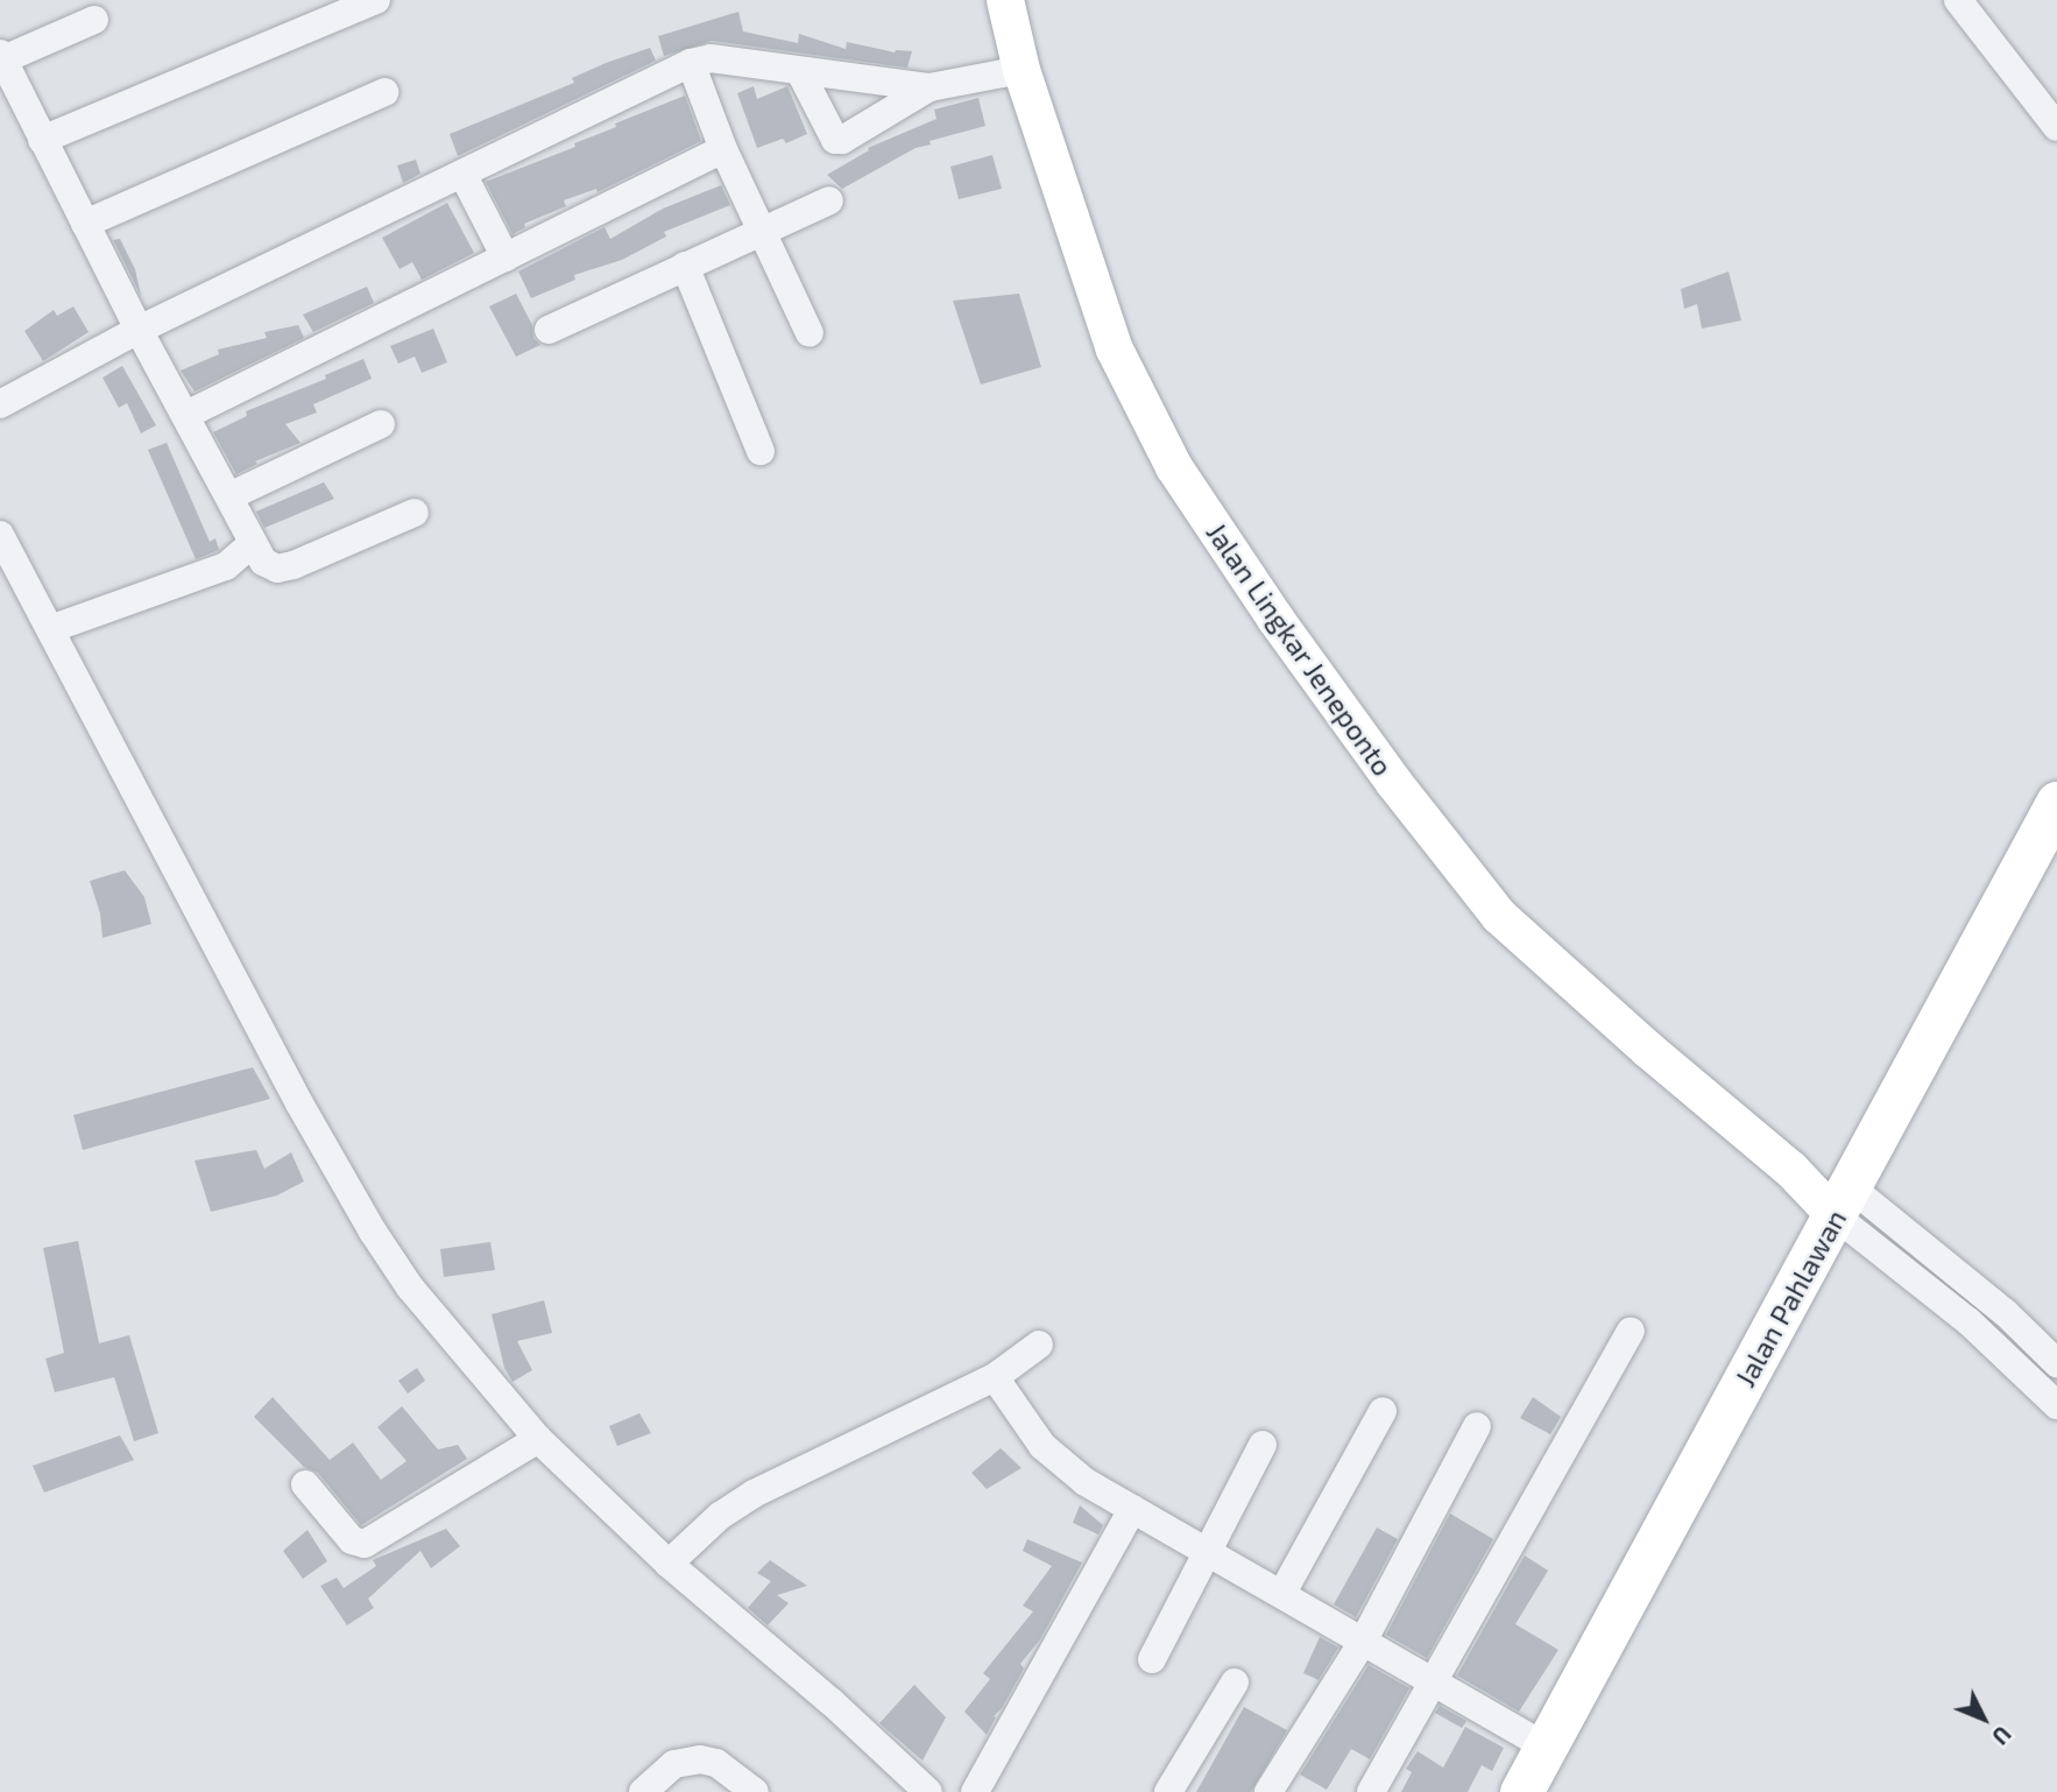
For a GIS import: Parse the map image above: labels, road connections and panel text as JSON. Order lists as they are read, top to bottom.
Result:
{
  "streets": {
    "highway": ["Jalan Pahlawan"],
    "main road": ["Jalan Lingkar Jeneponto"]
  },
  "crossings": [
    ["Jalan Lingkar Jeneponto", "Jalan Pahlawan"]
  ],
  "north": "bottom right"
}
